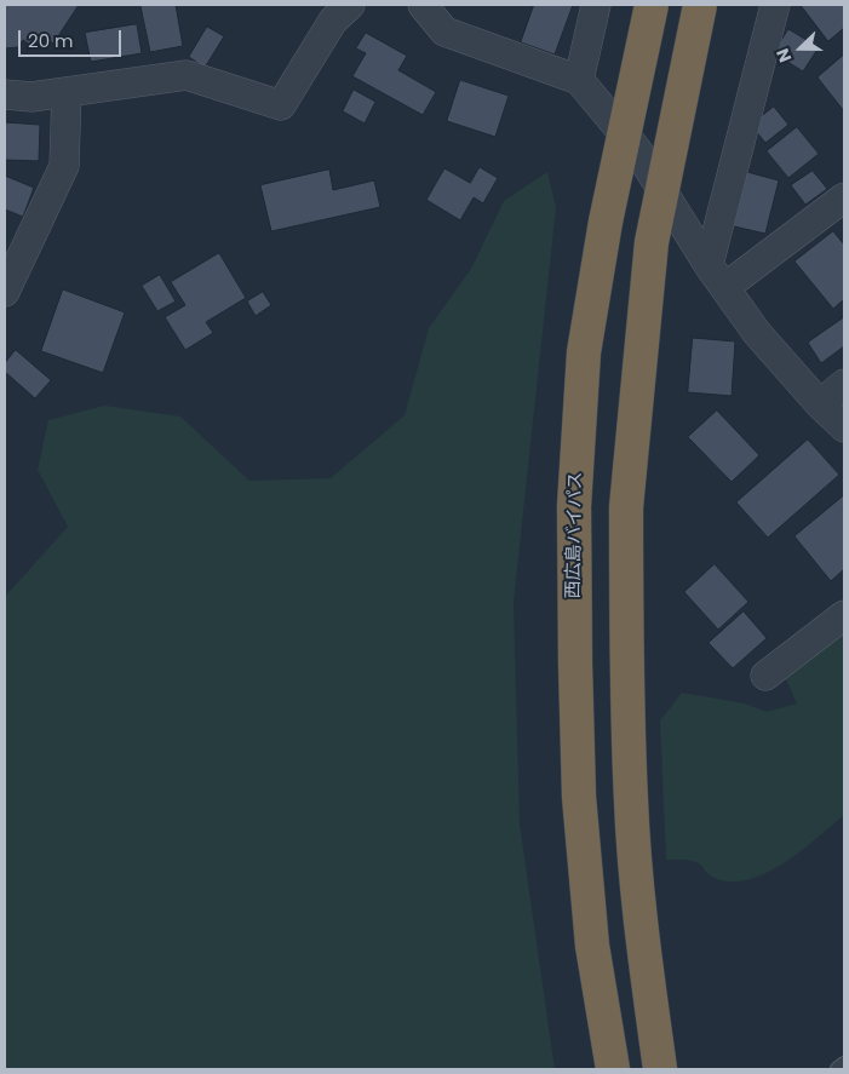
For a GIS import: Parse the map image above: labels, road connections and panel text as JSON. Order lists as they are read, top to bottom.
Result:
{
  "streets": {
    "highway": ["西広島バイパス"]
  },
  "scale_bar": "20 m",
  "north": "left"
}
